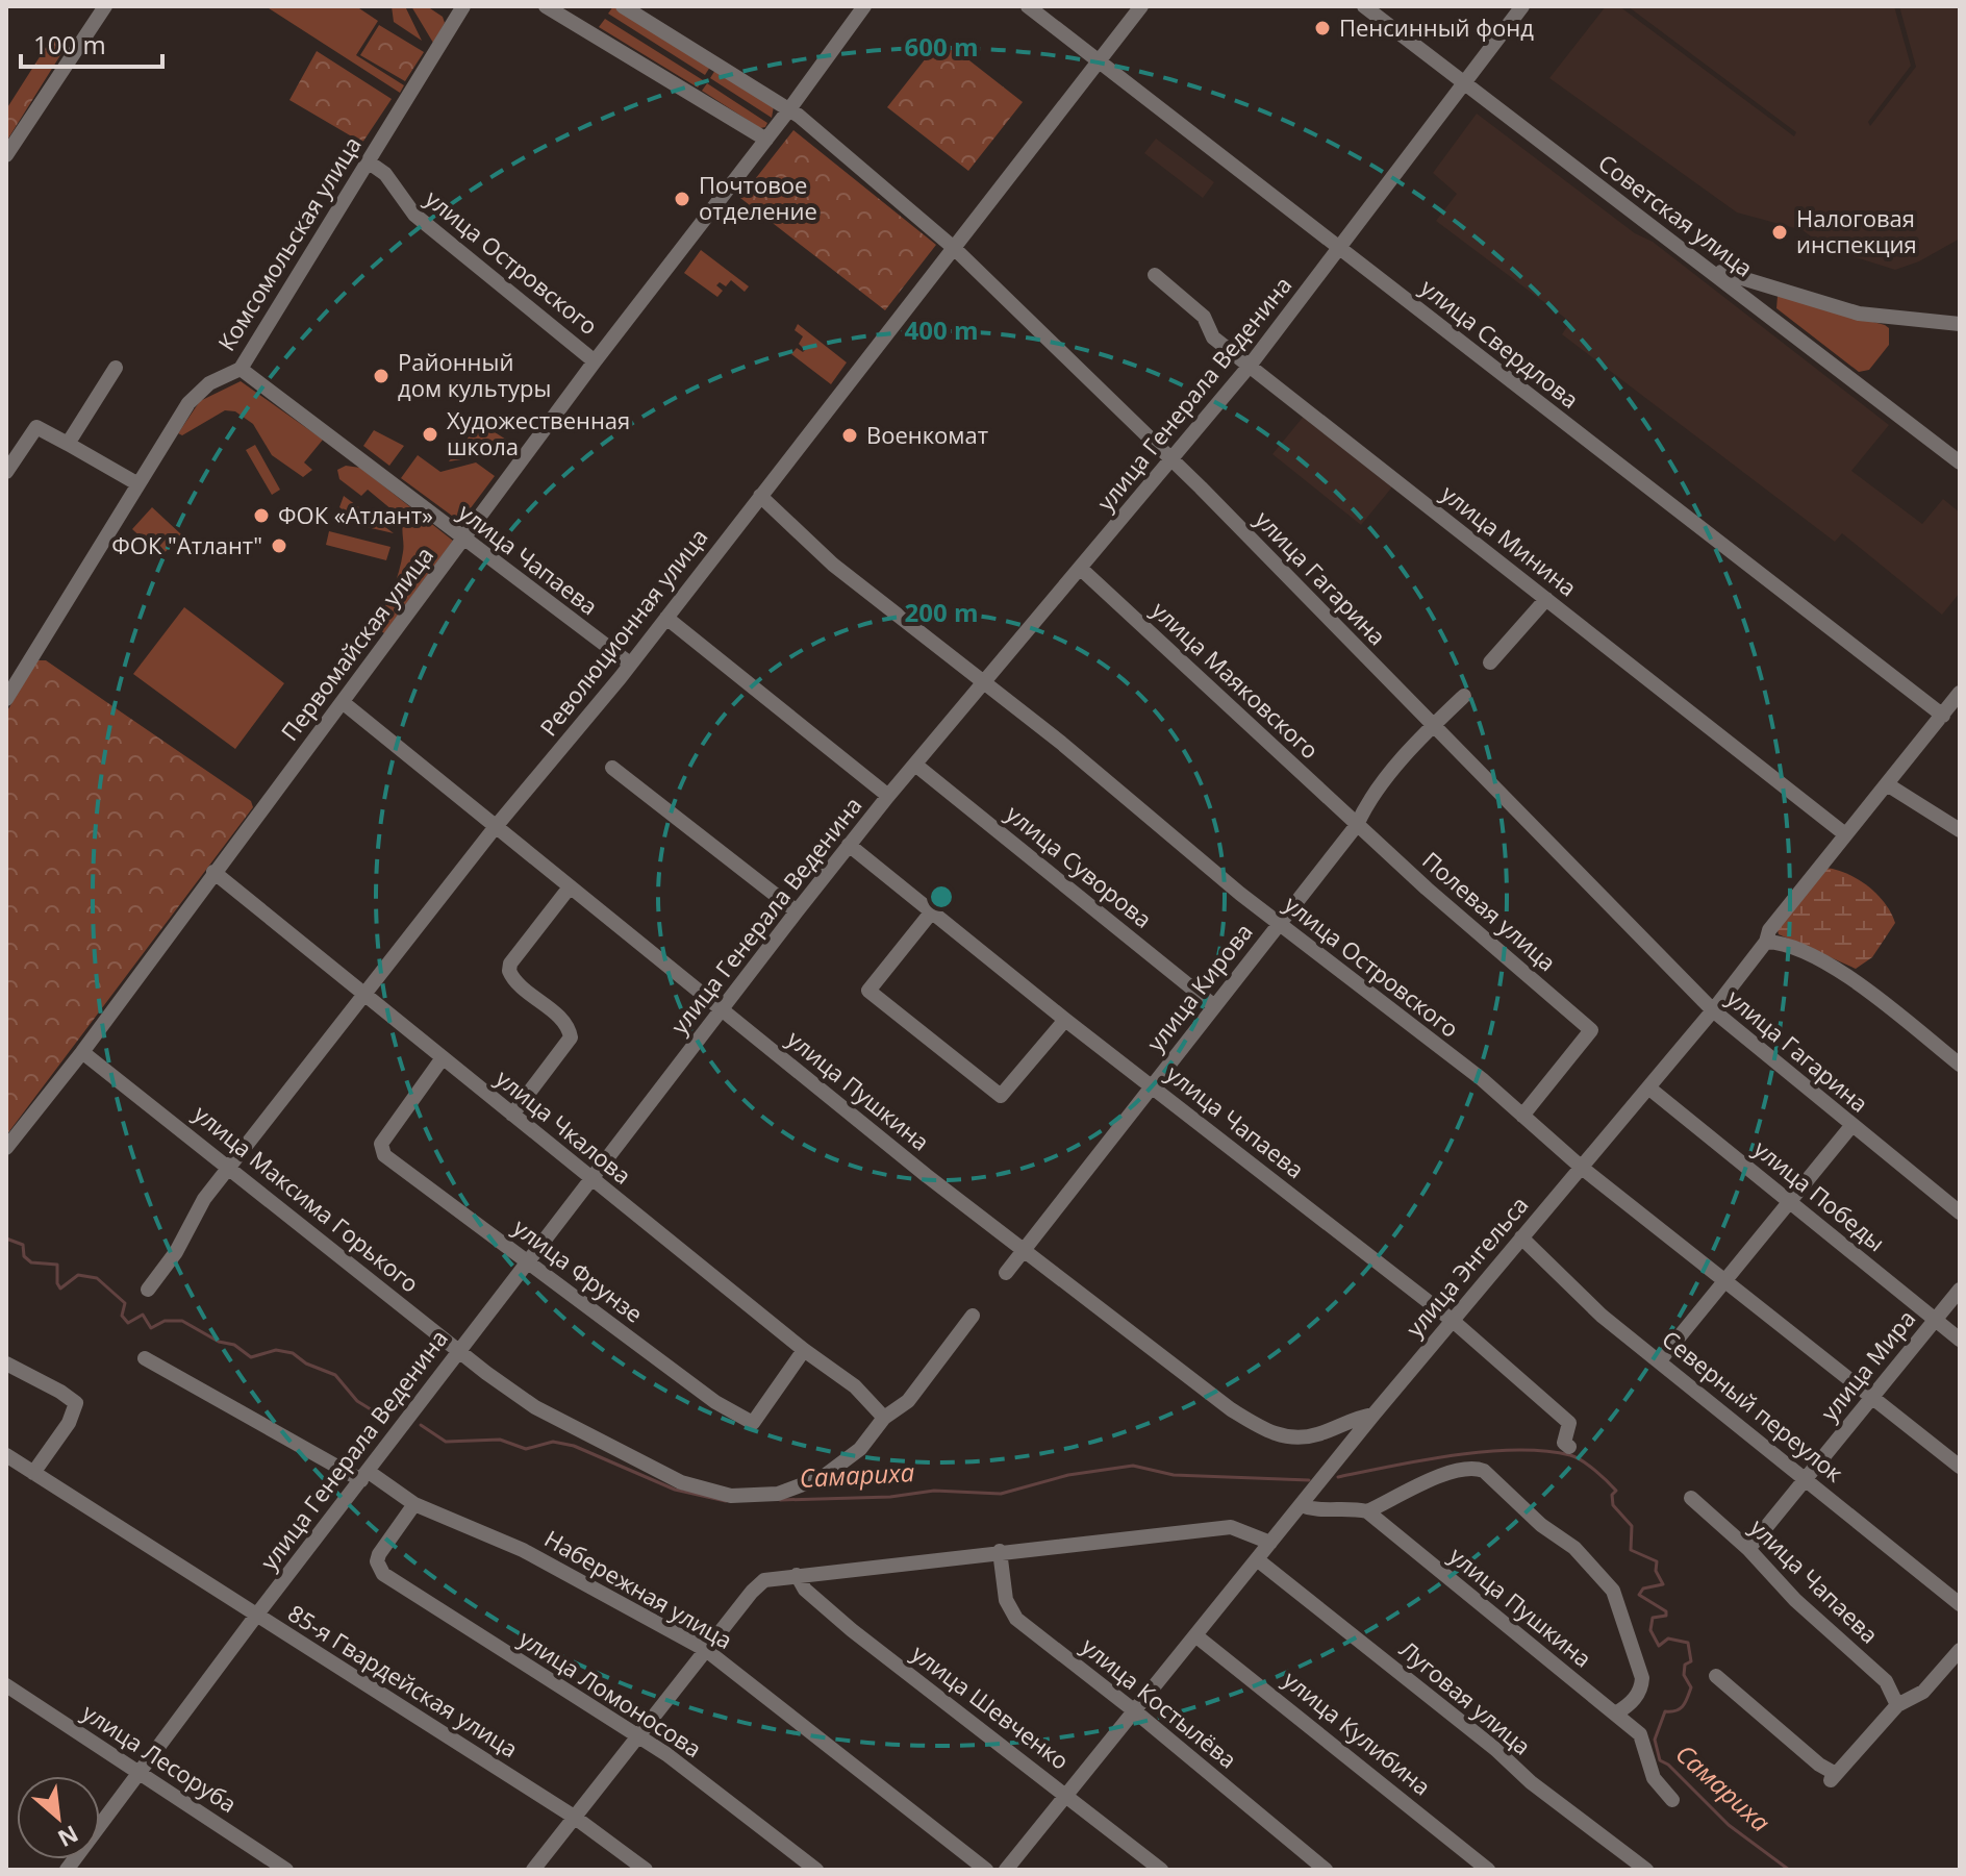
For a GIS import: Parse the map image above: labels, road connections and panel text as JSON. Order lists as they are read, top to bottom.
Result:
{
  "streets": {
    "street": [
      "Советская улица",
      "Комсомольская улица",
      "улица Островского",
      "улица Свердлова",
      "улица Генерала Веденина",
      "улица Минина",
      "улица Чапаева",
      "улица Гагарина",
      "Революционная улица",
      "Первомайская улица",
      "улица Маяковского",
      "улица Суворова",
      "Полевая улица",
      "улица Кирова",
      "улица Пушкина",
      "улица Чкалова",
      "улица Победы",
      "улица Максима Горького",
      "улица Энгельса",
      "улица Фрунзе",
      "улица Мира",
      "Северный переулок",
      "Набережная улица",
      "85-я Гвардейская улица",
      "улица Ломоносова",
      "Луговая улица",
      "улица Костылёва",
      "улица Шевченко",
      "улица Кулибина",
      "улица Лесоруба"
    ]
  },
  "crossings": [
    ["Советская улица", "улица Генерала Веденина"],
    ["Комсомольская улица", "улица Островского"],
    ["Комсомольская улица", "улица Чапаева"],
    ["улица Островского", "улица Генерала Веденина"],
    ["улица Островского", "Революционная улица"],
    ["улица Островского", "Первомайская улица"],
    ["улица Островского", "Полевая улица"],
    ["улица Островского", "улица Кирова"],
    ["улица Островского", "улица Энгельса"],
    ["улица Островского", "улица Мира"],
    ["улица Свердлова", "улица Генерала Веденина"],
    ["улица Свердлова", "Революционная улица"],
    ["улица Свердлова", "улица Энгельса"],
    ["улица Генерала Веденина", "улица Минина"],
    ["улица Генерала Веденина", "улица Чапаева"],
    ["улица Генерала Веденина", "улица Гагарина"],
    ["улица Генерала Веденина", "улица Маяковского"],
    ["улица Генерала Веденина", "улица Суворова"],
    ["улица Генерала Веденина", "улица Пушкина"],
    ["улица Генерала Веденина", "улица Чкалова"],
    ["улица Генерала Веденина", "улица Максима Горького"],
    ["улица Генерала Веденина", "улица Фрунзе"],
    ["улица Генерала Веденина", "Набережная улица"],
    ["улица Генерала Веденина", "85-я Гвардейская улица"],
    ["улица Генерала Веденина", "улица Лесоруба"],
    ["улица Минина", "улица Энгельса"],
    ["улица Чапаева", "Революционная улица"],
    ["улица Чапаева", "Первомайская улица"],
    ["улица Чапаева", "улица Кирова"],
    ["улица Чапаева", "улица Энгельса"],
    ["улица Чапаева", "улица Мира"],
    ["улица Гагарина", "Революционная улица"],
    ["улица Гагарина", "Первомайская улица"],
    ["улица Гагарина", "улица Кирова"],
    ["улица Гагарина", "улица Энгельса"],
    ["Революционная улица", "улица Пушкина"],
    ["Революционная улица", "улица Чкалова"],
    ["Революционная улица", "улица Максима Горького"],
    ["Первомайская улица", "улица Пушкина"],
    ["Первомайская улица", "улица Чкалова"],
    ["Первомайская улица", "улица Максима Горького"],
    ["улица Маяковского", "Полевая улица"],
    ["улица Маяковского", "улица Кирова"],
    ["улица Суворова", "улица Кирова"],
    ["Полевая улица", "улица Кирова"],
    ["улица Кирова", "улица Пушкина"],
    ["улица Пушкина", "улица Энгельса"],
    ["улица Чкалова", "улица Максима Горького"],
    ["улица Чкалова", "улица Фрунзе"],
    ["улица Победы", "улица Энгельса"],
    ["улица Победы", "улица Мира"],
    ["улица Энгельса", "Северный переулок"],
    ["улица Энгельса", "Луговая улица"],
    ["улица Энгельса", "улица Костылёва"],
    ["улица Энгельса", "улица Шевченко"],
    ["улица Энгельса", "улица Кулибина"],
    ["улица Мира", "Северный переулок"],
    ["Набережная улица", "улица Ломоносова"]
  ],
  "water": ["Самариха"],
  "places": [
    "Пенсинный фонд",
    "Почтовое отделение",
    "Налоговая инспекция",
    "Районный дом культуры",
    "Художественная школа",
    "Военкомат",
    "ФОК «Атлант»",
    "ФОК \"Атлант\""
  ],
  "scale_bar": "100 m",
  "north": "bottom right",
  "rings": ["600 m", "400 m", "200 m"]
}
